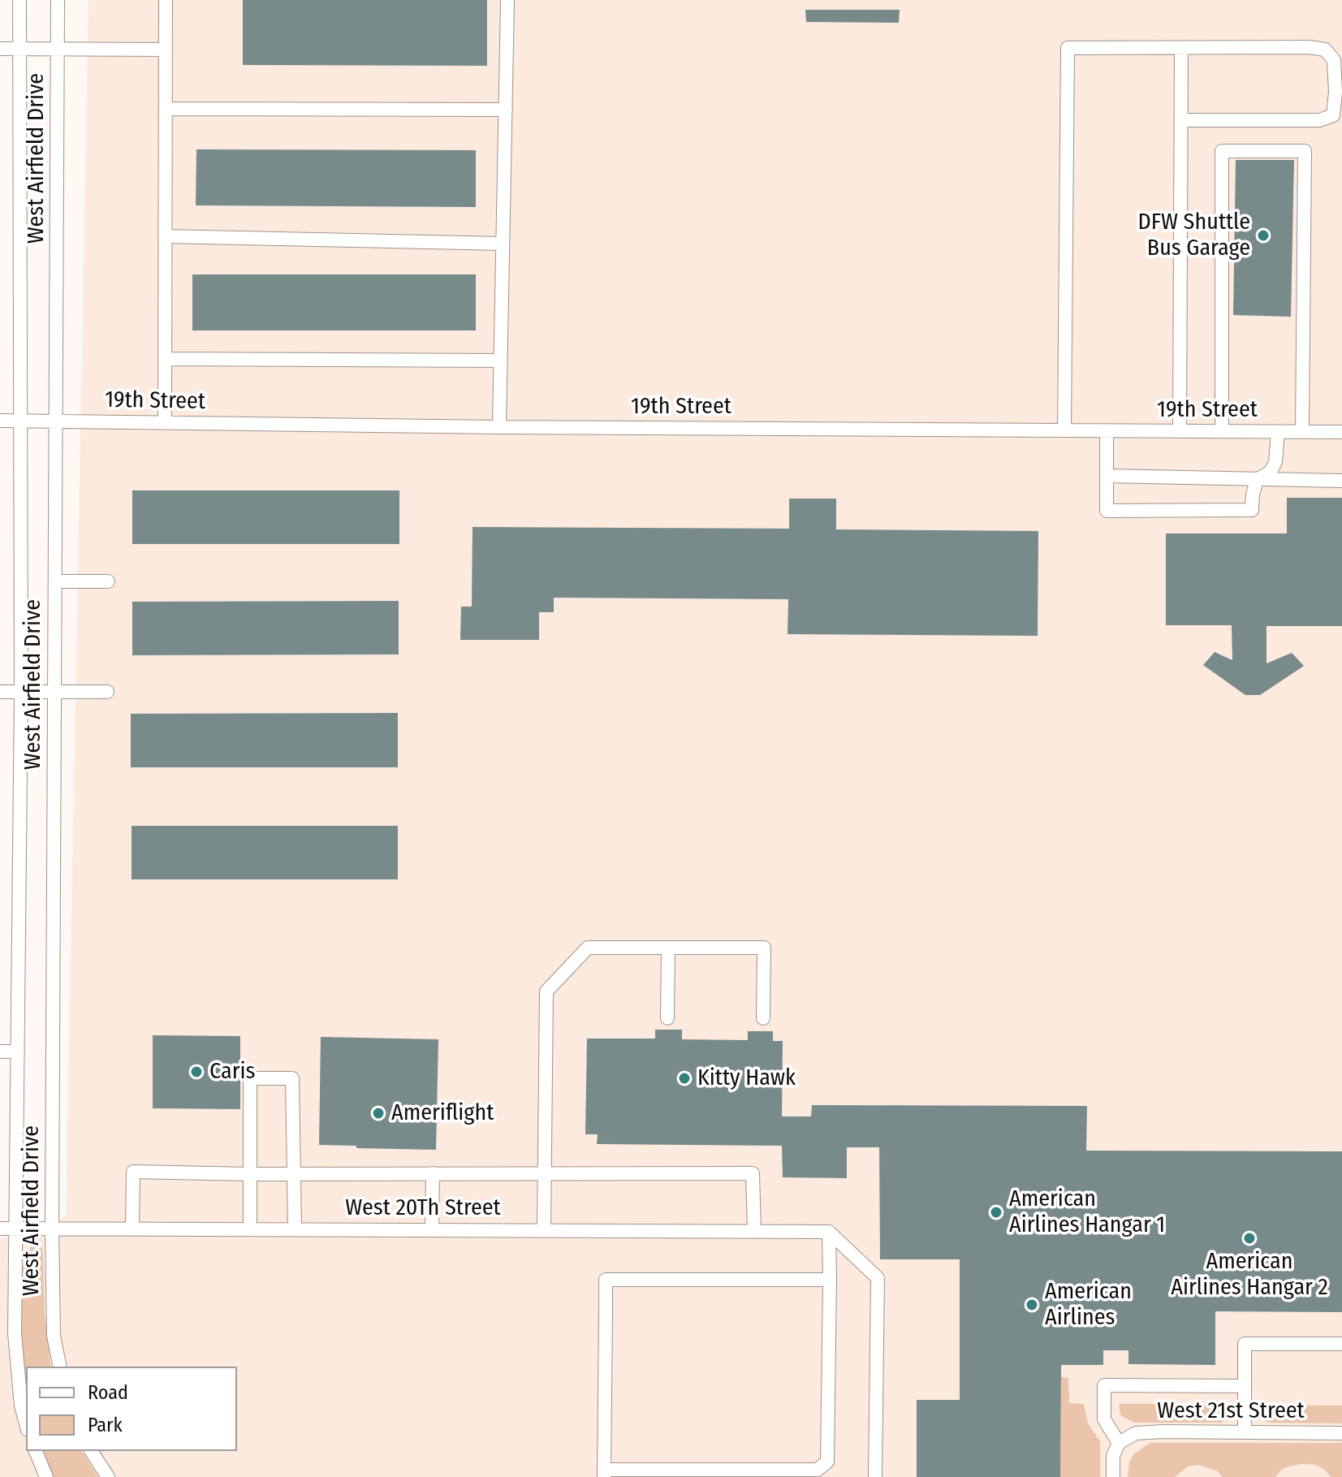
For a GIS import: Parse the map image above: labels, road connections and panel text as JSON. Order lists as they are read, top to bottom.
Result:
{
  "streets": {
    "street": [
      "West Airfield Drive",
      "19th Street",
      "West 20Th Street",
      "West 21st Street"
    ]
  },
  "crossings": [
    ["West Airfield Drive", "19th Street"],
    ["West Airfield Drive", "West 20Th Street"]
  ],
  "places": [
    "DFW Shuttle Bus Garage",
    "Caris",
    "Kitty Hawk",
    "Ameriflight",
    "American Airlines Hangar 1",
    "American Airlines Hangar 2",
    "American Airlines"
  ],
  "legend": ["Road", "Park"]
}
